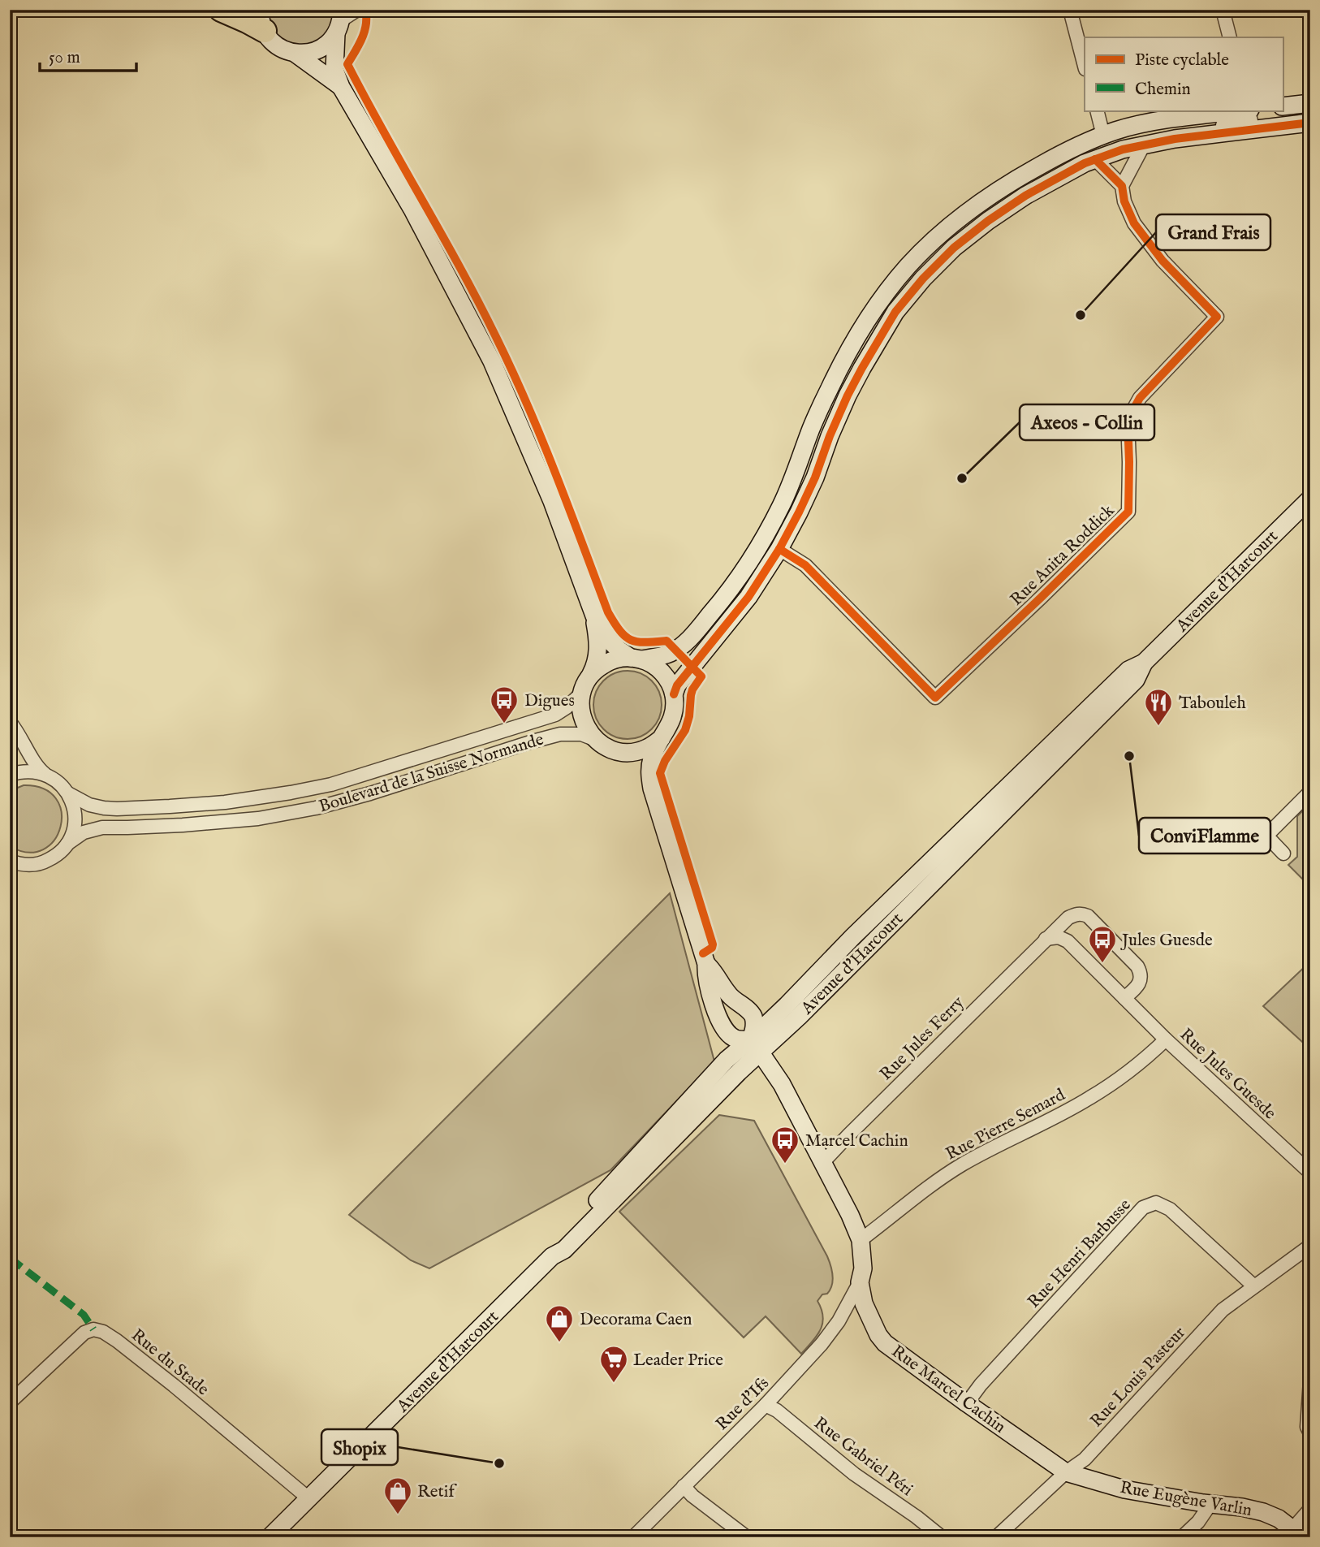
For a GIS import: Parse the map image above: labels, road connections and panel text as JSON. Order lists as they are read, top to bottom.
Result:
{
  "streets": {
    "main road": ["Avenue d'Harcourt", "Rue Marcel Cachin", "Rue Eugène Varlin"],
    "street": [
      "Rue Anita Roddick",
      "Boulevard de la Suisse Normande",
      "Rue Jules Ferry",
      "Rue Jules Guesde",
      "Rue Pierre Semard",
      "Rue Henri Barbusse",
      "Rue du Stade",
      "Rue Louis Pasteur",
      "Rue d'Ifs",
      "Rue Gabriel Péri"
    ]
  },
  "crossings": [
    ["Avenue d'Harcourt", "Rue du Stade"],
    ["Avenue d'Harcourt", "Rue Marcel Cachin"],
    ["Rue Jules Ferry", "Rue Jules Guesde"],
    ["Rue Jules Ferry", "Rue Marcel Cachin"],
    ["Rue Jules Guesde", "Rue Pierre Semard"],
    ["Rue Pierre Semard", "Rue Marcel Cachin"],
    ["Rue Henri Barbusse", "Rue Louis Pasteur"],
    ["Rue Henri Barbusse", "Rue Marcel Cachin"],
    ["Rue Louis Pasteur", "Rue Marcel Cachin"],
    ["Rue Louis Pasteur", "Rue Eugène Varlin"],
    ["Rue Marcel Cachin", "Rue d'Ifs"],
    ["Rue Marcel Cachin", "Rue Eugène Varlin"],
    ["Rue d'Ifs", "Rue Gabriel Péri"]
  ],
  "places": {
    "other": [
      "Grand Frais",
      "Axeos - Collin",
      "ConviFlamme",
      "Shopix"
    ],
    "bus stop": ["Digues", "Jules Guesde", "Marcel Cachin"],
    "restaurant": ["Tabouleh"],
    "shop": ["Decorama Caen", "Retif"],
    "supermarket": ["Leader Price"]
  },
  "legend": ["Piste cyclable", "Chemin"],
  "scale_bar": "50 m"
}
